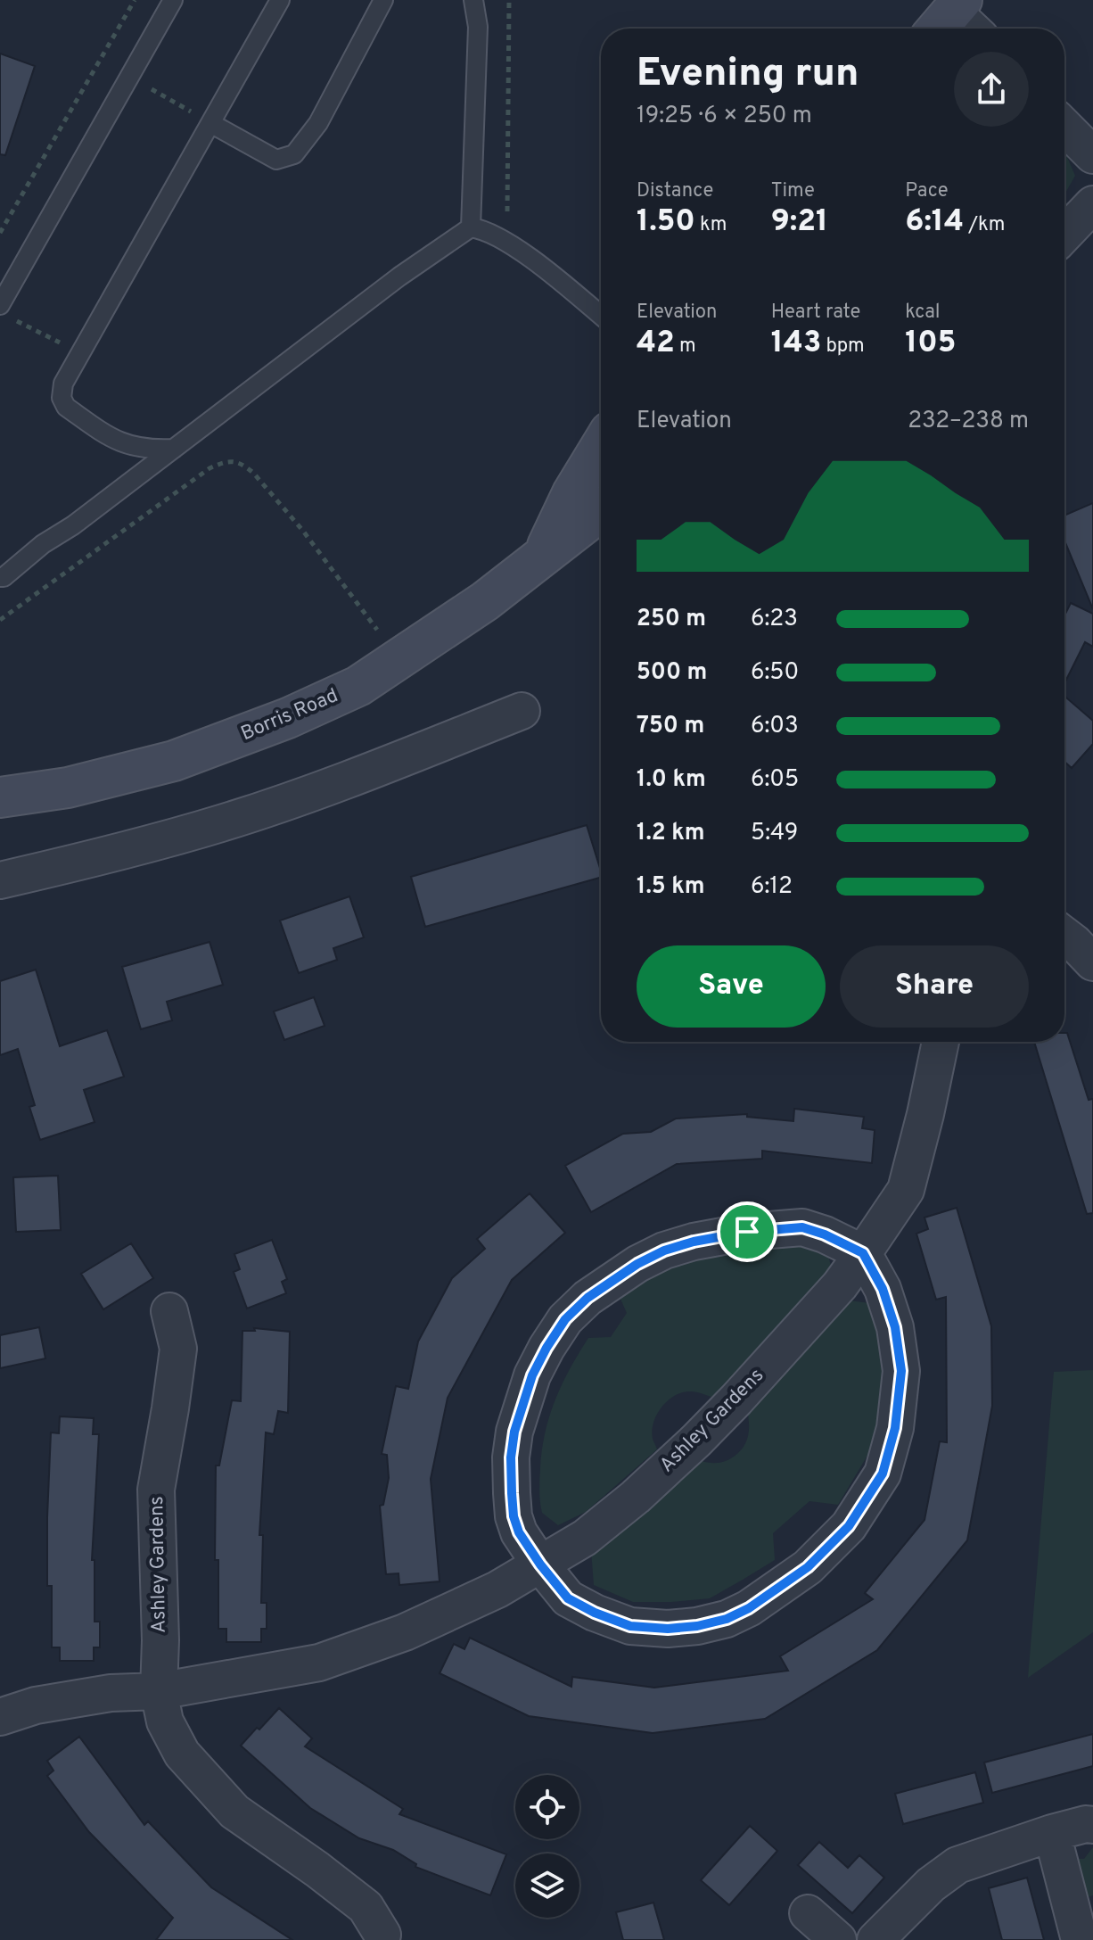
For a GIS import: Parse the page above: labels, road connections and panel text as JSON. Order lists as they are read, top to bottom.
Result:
{
  "streets": {
    "street": ["Borris Road", "Ashley Gardens"]
  },
  "page": {
    "heading": ["Evening run", "19:25 · 6 × 250 m"],
    "stats": [
      ["Distance", "1.50 km"],
      ["Time", "9:21"],
      ["Pace", "6:14 /km"],
      ["Elevation", "42 m"],
      ["Heart rate", "143 bpm"],
      ["kcal", "105"]
    ],
    "chart": ["Elevation", "232–238 m"],
    "list": [
      {
        "name": "250 m",
        "note": "6:23"
      },
      {
        "name": "500 m",
        "note": "6:50"
      },
      {
        "name": "750 m",
        "note": "6:03"
      },
      {
        "name": "1.0 km",
        "note": "6:05"
      },
      {
        "name": "1.2 km",
        "note": "5:49"
      },
      {
        "name": "1.5 km",
        "note": "6:12"
      }
    ],
    "buttons": ["Save", "Share"]
  }
}
